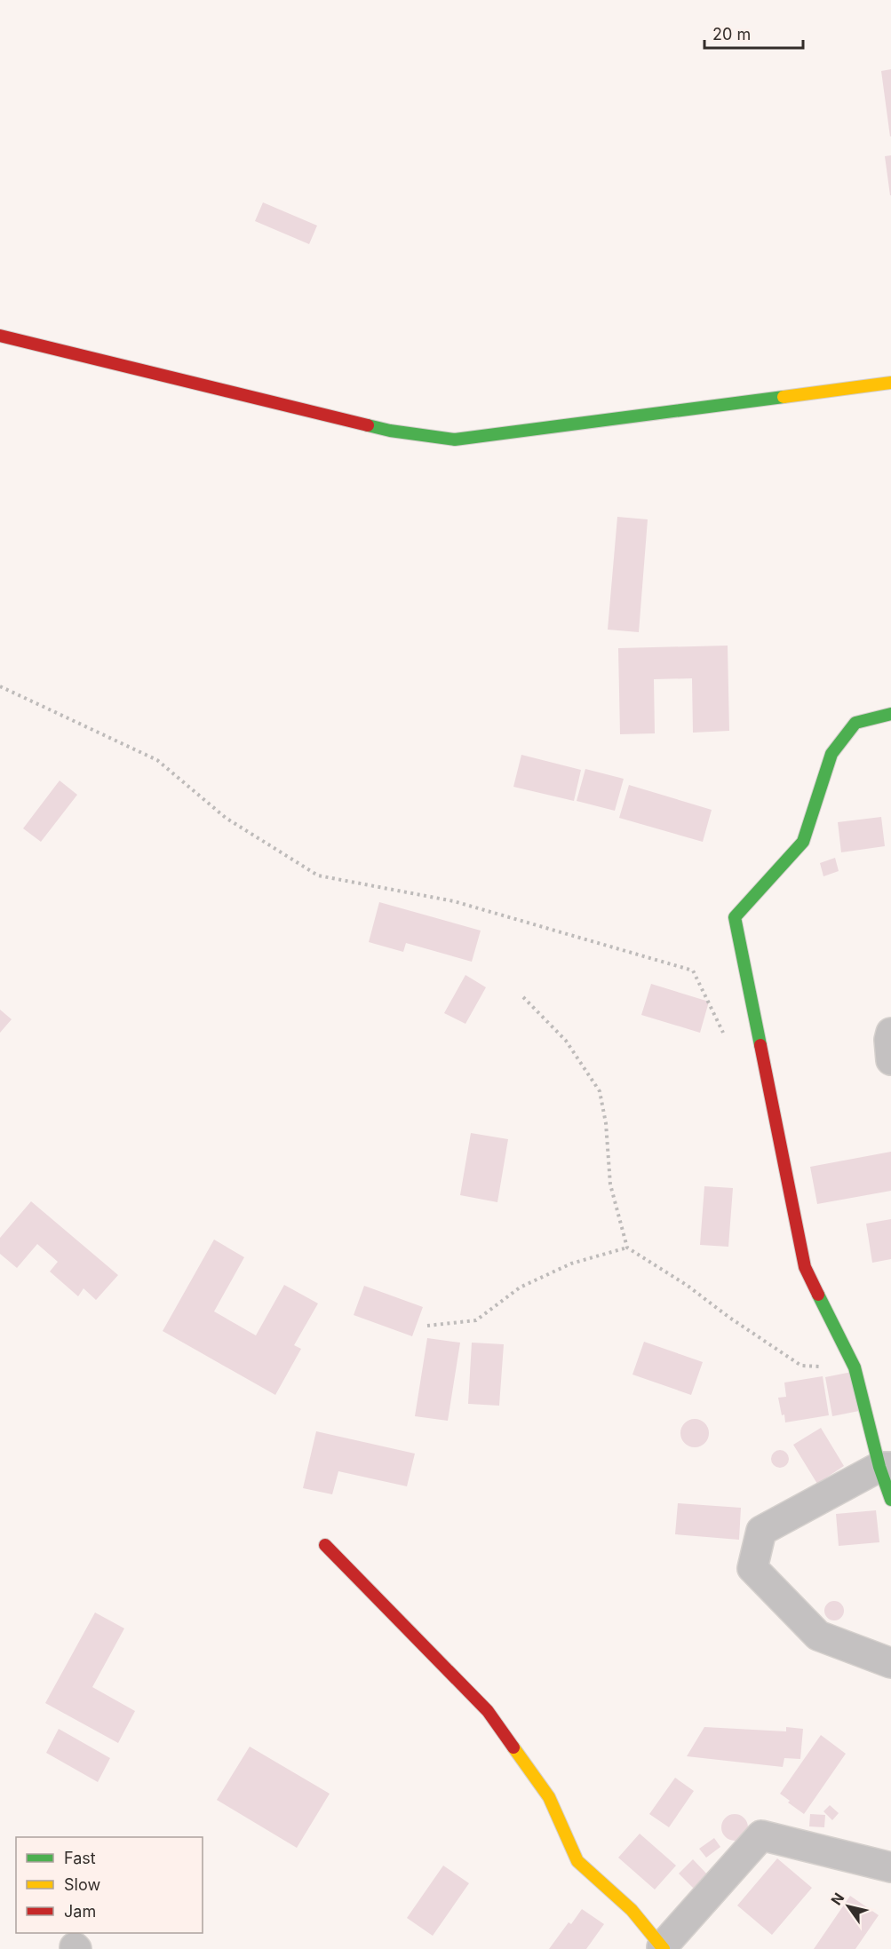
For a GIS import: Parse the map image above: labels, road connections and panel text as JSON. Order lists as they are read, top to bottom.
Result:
{
  "legend": ["Fast", "Slow", "Jam"],
  "scale_bar": "20 m",
  "north": "top left"
}
